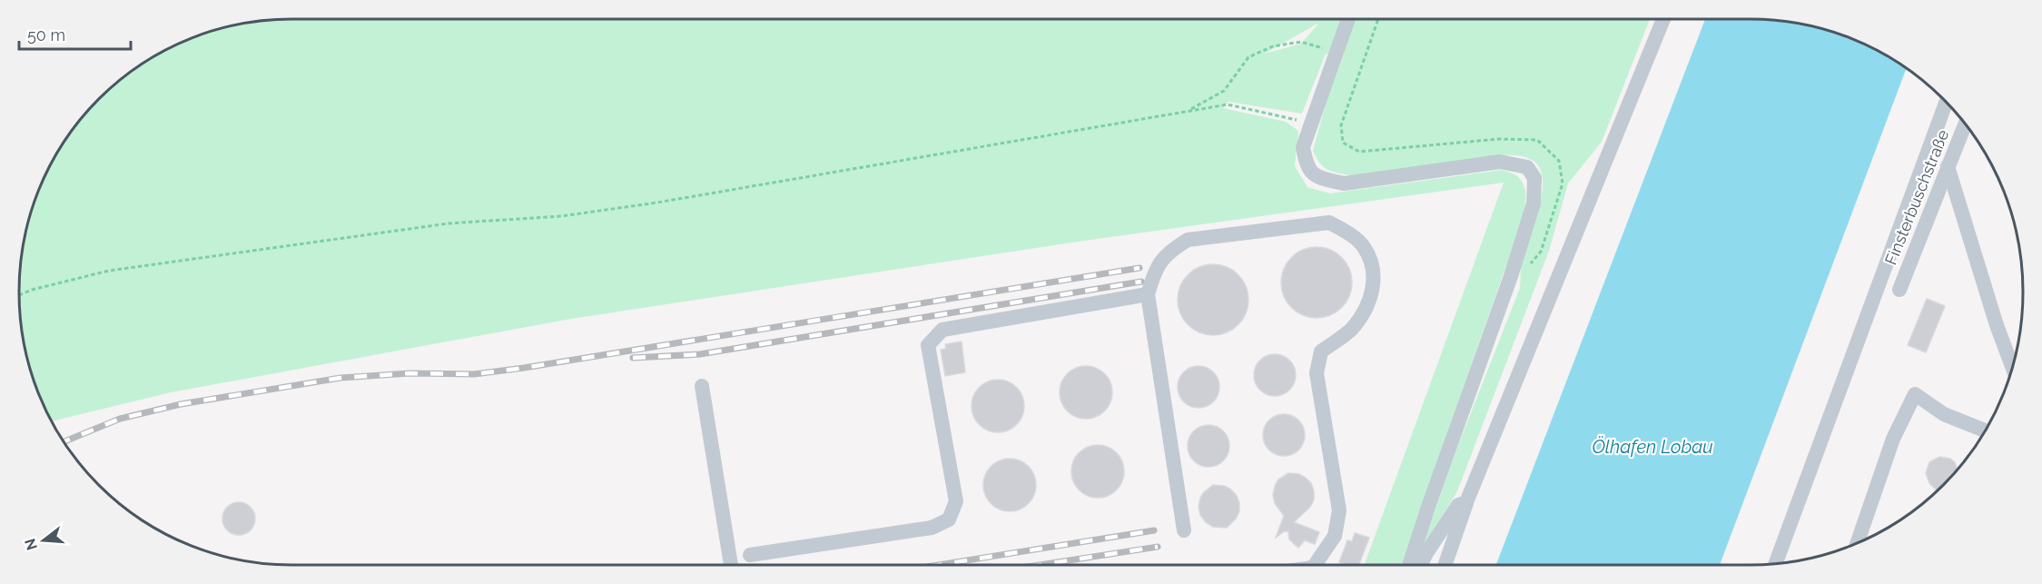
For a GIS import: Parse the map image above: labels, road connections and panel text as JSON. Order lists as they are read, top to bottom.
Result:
{
  "streets": {
    "street": ["Finsterbuschstraße"]
  },
  "water": ["Ölhafen Lobau"],
  "scale_bar": "50 m",
  "north": "left"
}
